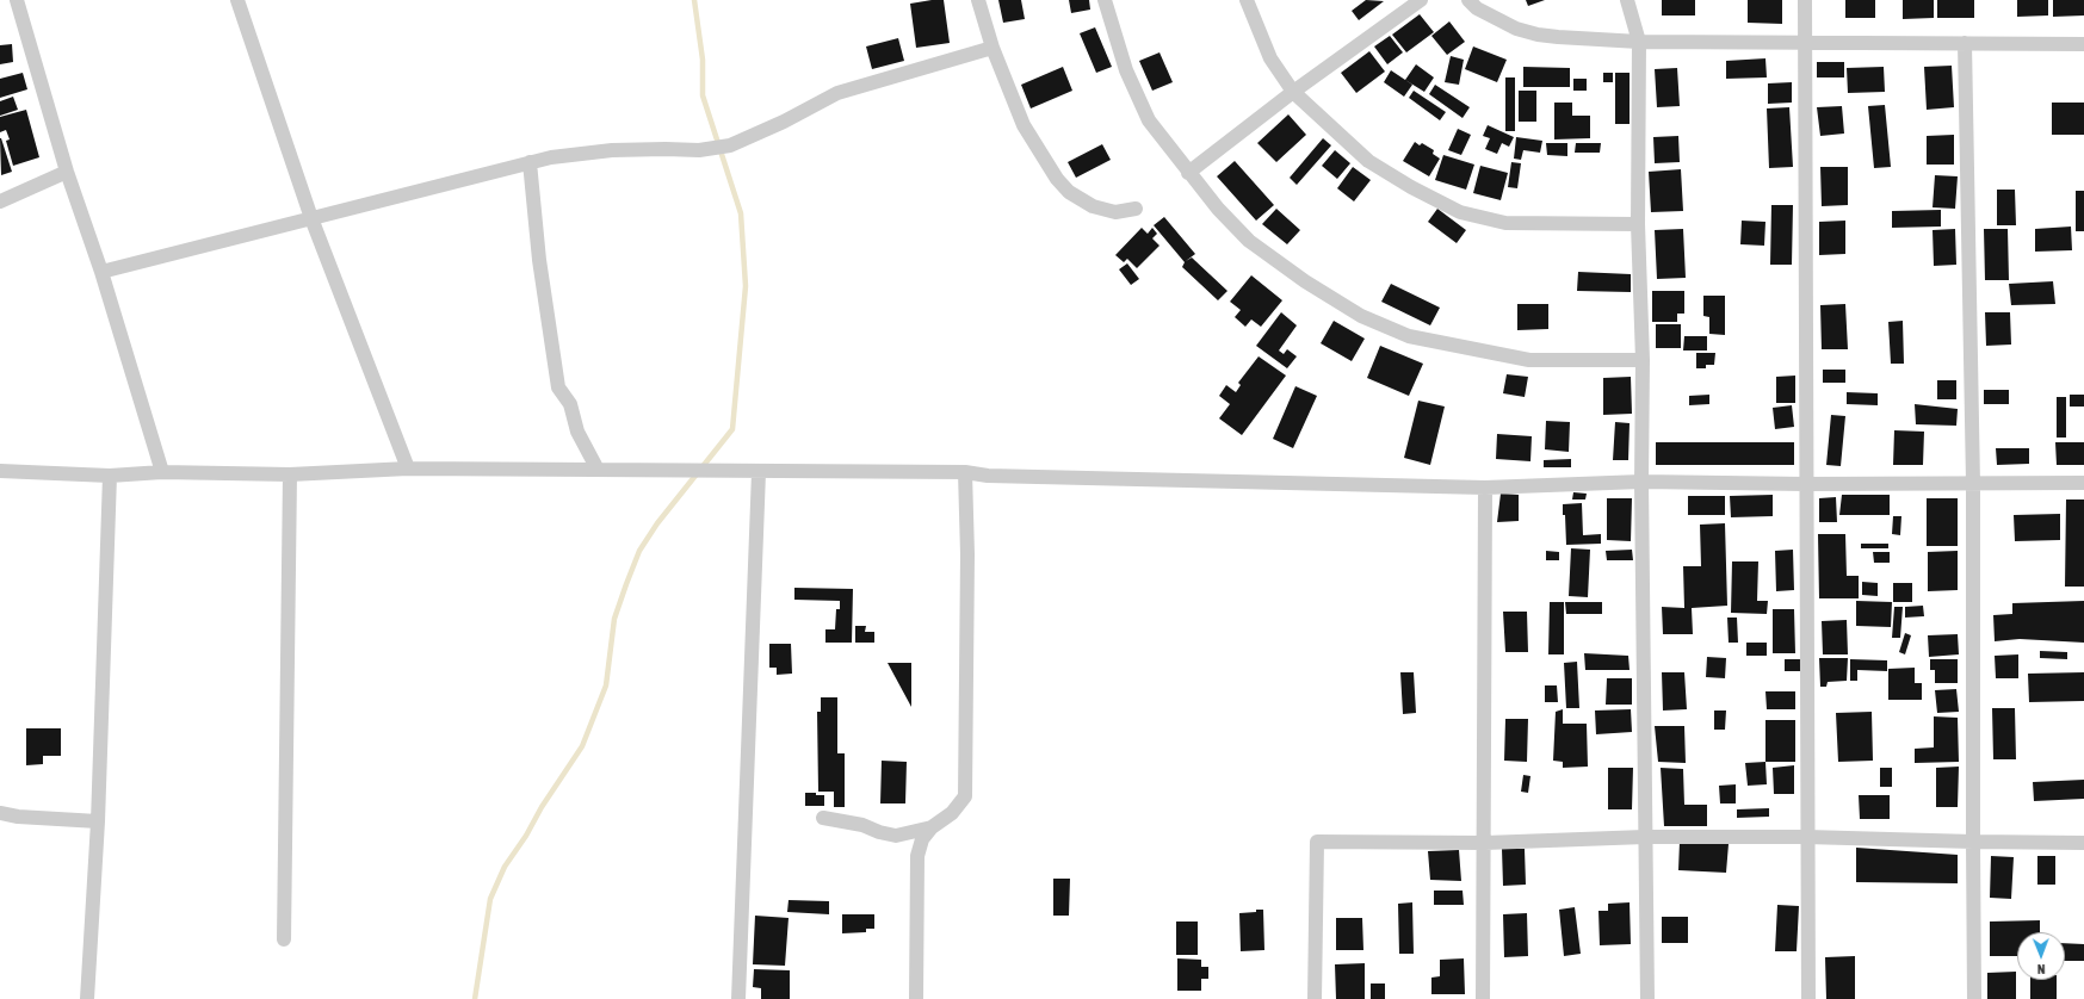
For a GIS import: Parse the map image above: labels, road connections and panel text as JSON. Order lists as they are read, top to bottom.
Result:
{
  "north": "bottom"
}
